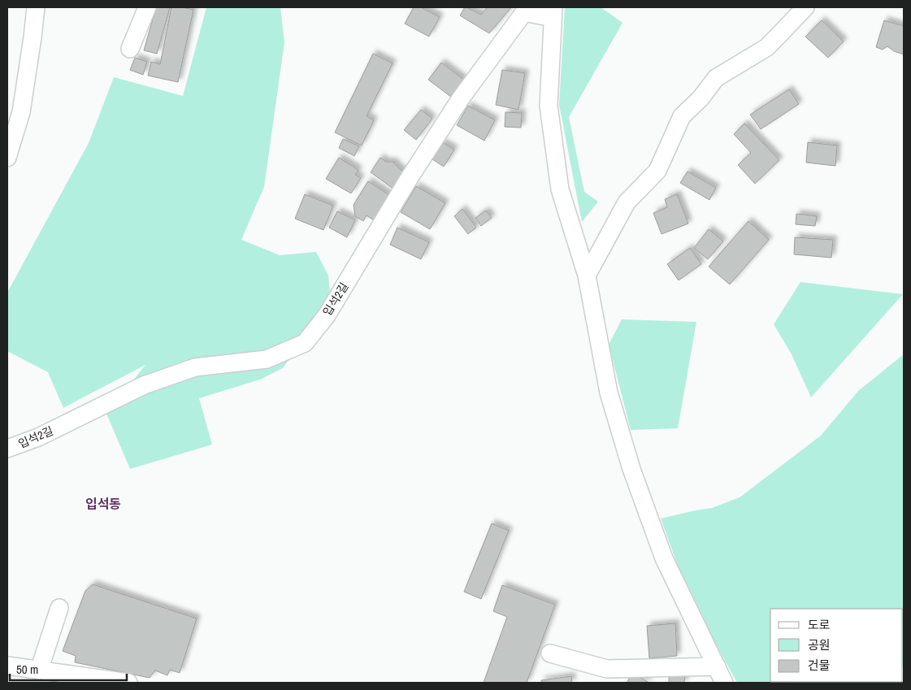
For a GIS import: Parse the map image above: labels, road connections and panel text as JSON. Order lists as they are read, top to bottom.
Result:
{
  "streets": {
    "street": ["입석2길"]
  },
  "districts": ["입석동"],
  "legend": ["도로", "공원", "건물"],
  "scale_bar": "50 m"
}
